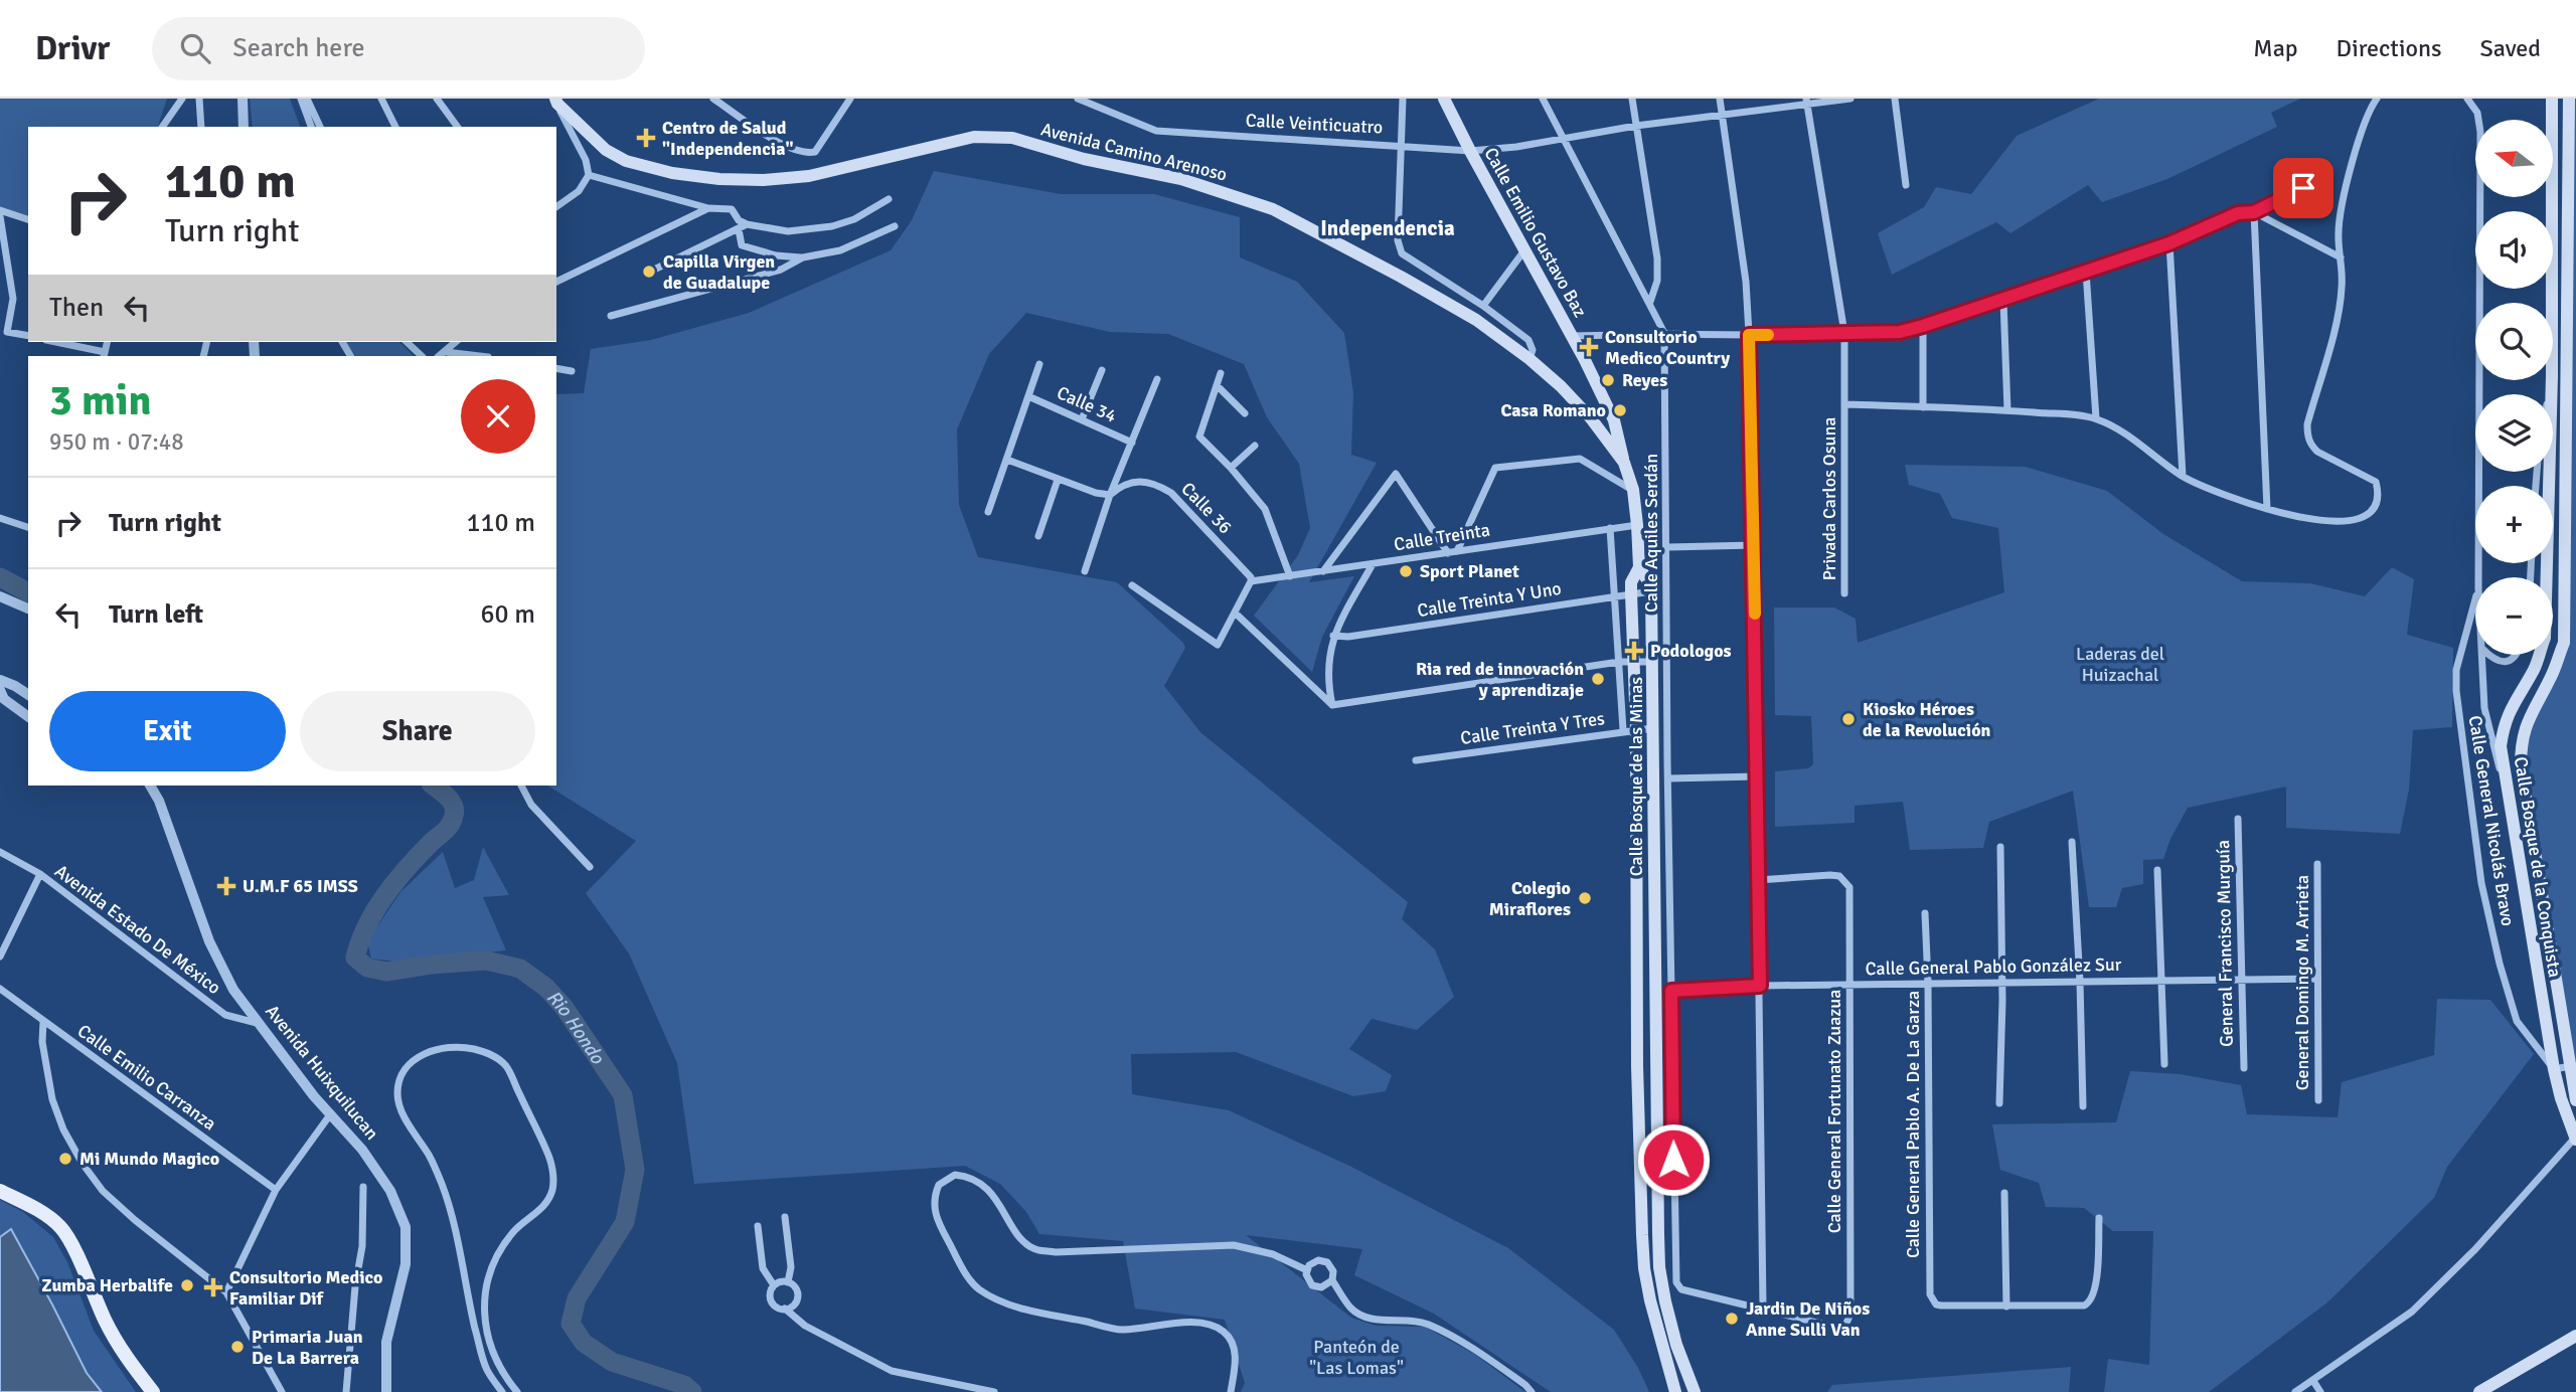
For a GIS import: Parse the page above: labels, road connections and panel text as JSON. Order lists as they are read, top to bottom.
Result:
{
  "streets": {
    "main road": [
      "Avenida Camino Arenoso",
      "Calle Emilio Gustavo Baz",
      "Calle Bosque de las Minas",
      "Calle Bosque de la Conquista"
    ],
    "street": [
      "Calle Veinticuatro",
      "Calle 34",
      "Privada Carlos Osuna",
      "Calle 36",
      "Calle Aquiles Serdán",
      "Calle Treinta",
      "Calle Treinta Y Uno",
      "Calle Treinta Y Tres",
      "Calle General Nicolás Bravo",
      "Avenida Estado De México",
      "General Francisco Murguía",
      "Calle General Pablo González Sur",
      "General Domingo M. Arrieta",
      "Avenida Huixquilucan",
      "Calle Emilio Carranza",
      "Calle General Fortunato Zuazua",
      "Calle General Pablo A. De La Garza"
    ]
  },
  "crossings": [
    ["Calle Veinticuatro", "Calle Emilio Gustavo Baz"],
    ["Calle Veinticuatro", "Privada Carlos Osuna"],
    ["Avenida Camino Arenoso", "Calle Emilio Gustavo Baz"],
    ["Avenida Camino Arenoso", "Calle Treinta"],
    ["Avenida Camino Arenoso", "Calle Bosque de las Minas"],
    ["Calle 36", "Calle Treinta"],
    ["Calle Aquiles Serdán", "Calle General Pablo González Sur"],
    ["Calle Aquiles Serdán", "Calle General Fortunato Zuazua"],
    ["Calle Treinta Y Uno", "Calle Bosque de las Minas"],
    ["Calle Treinta Y Tres", "Calle Bosque de las Minas"],
    ["Calle General Nicolás Bravo", "Calle Bosque de la Conquista"],
    ["Avenida Estado De México", "Avenida Huixquilucan"],
    ["General Francisco Murguía", "Calle General Pablo González Sur"],
    ["Calle General Pablo González Sur", "General Domingo M. Arrieta"],
    ["Calle General Pablo González Sur", "Calle General Fortunato Zuazua"],
    ["Calle General Pablo González Sur", "Calle General Pablo A. De La Garza"]
  ],
  "districts": ["Independencia"],
  "water": ["Rio Hondo"],
  "parks": ["Laderas del Huizachal", "Panteón de \"Las Lomas\""],
  "places": {
    "health": [
      "Centro de Salud \"Independencia\"",
      "Consultorio Medico Country",
      "Podologos",
      "U.M.F 65 IMSS",
      "Consultorio Medico Familiar Dif"
    ],
    "other": [
      "Capilla Virgen de Guadalupe",
      "Reyes",
      "Casa Romano",
      "Sport Planet",
      "Ria red de innovación y aprendizaje",
      "Kiosko Héroes de la Revolución",
      "Colegio Miraflores",
      "Mi Mundo Magico",
      "Zumba Herbalife",
      "Jardin De Niños Anne Sulli Van",
      "Primaria Juan De La Barrera"
    ]
  },
  "north": "left",
  "page": {
    "header": "Drivr",
    "search": "Search here",
    "nav": ["Map", "Directions", "Saved"],
    "map_buttons": ["+", "−"],
    "turn": ["110 m", "Turn right"],
    "then": "Then",
    "heading": ["3 min", "950 m · 07:48"],
    "list": [
      {
        "name": "Turn right",
        "value": "110 m"
      },
      {
        "name": "Turn left",
        "value": "60 m"
      }
    ],
    "buttons": ["Exit", "Share"]
  }
}
